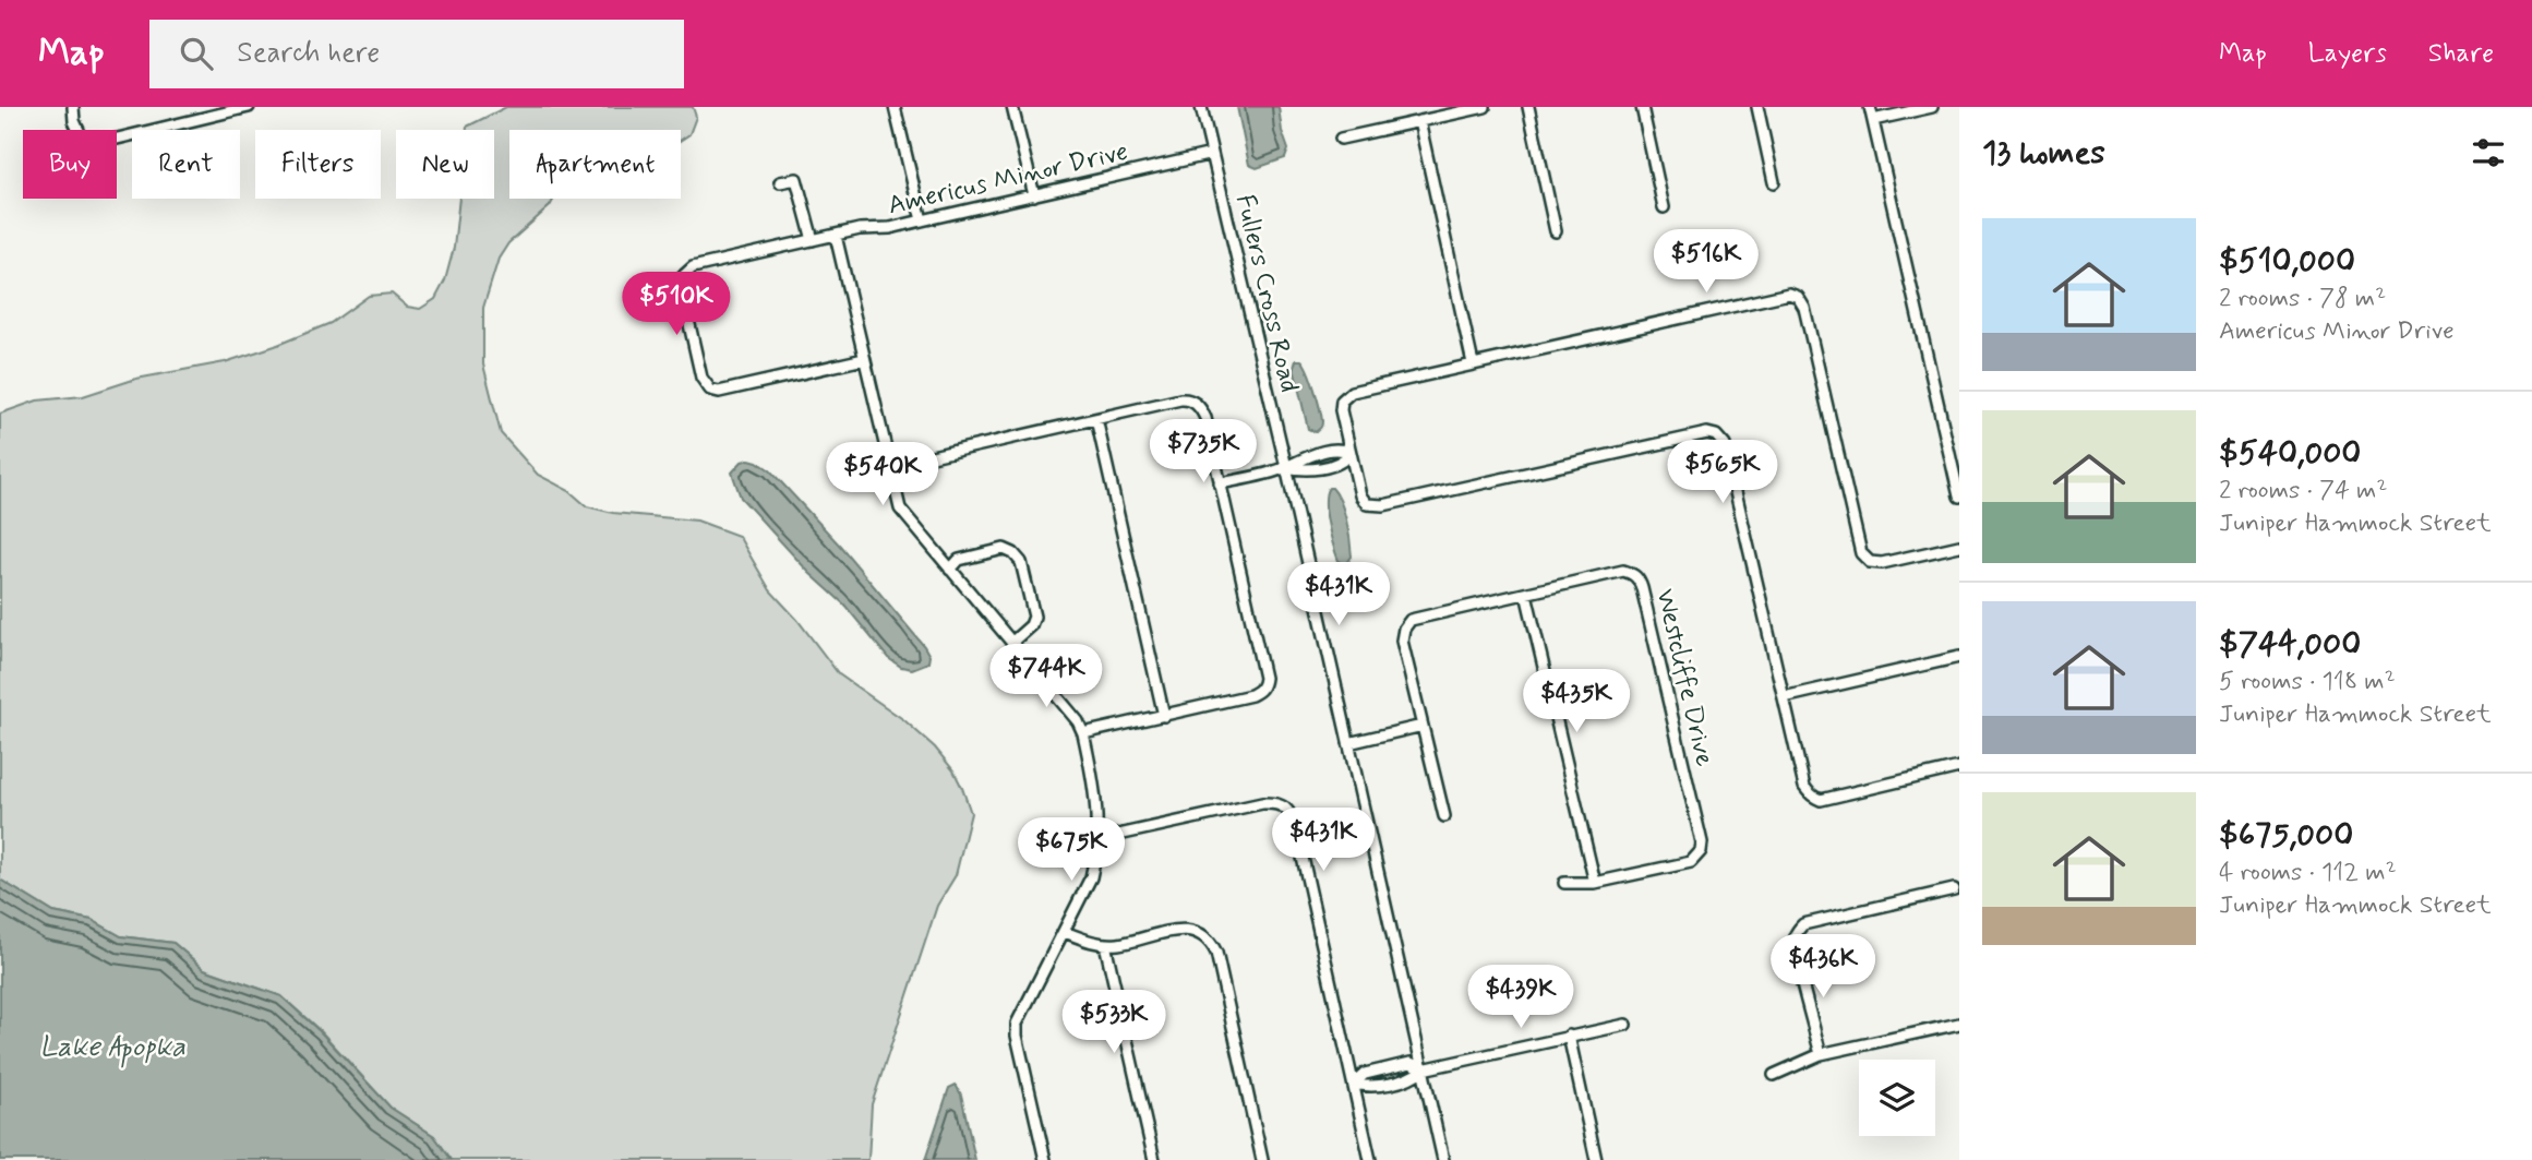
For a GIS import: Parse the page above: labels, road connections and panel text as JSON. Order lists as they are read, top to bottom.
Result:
{
  "streets": {
    "street": ["Americus Minor Drive", "Fullers Cross Road", "Westcliffe Drive"]
  },
  "crossings": [
    ["Americus Minor Drive", "Fullers Cross Road"]
  ],
  "water": ["Lake Apopka"],
  "page": {
    "header": "Map",
    "search": "Search here",
    "nav": ["Map", "Layers", "Share"],
    "heading": "13 homes",
    "chip": [
      "Buy",
      "Rent",
      "Filters",
      "New",
      "Apartment"
    ],
    "list": [
      {
        "name": "$510,000",
        "note": "2 rooms · 78 m² · Americus Minor Drive"
      },
      {
        "name": "$540,000",
        "note": "2 rooms · 74 m² · Juniper Hammock Street"
      },
      {
        "name": "$744,000",
        "note": "5 rooms · 118 m² · Juniper Hammock Street"
      },
      {
        "name": "$675,000",
        "note": "4 rooms · 112 m² · Juniper Hammock Street"
      }
    ],
    "price": [
      "$516K",
      "$510K",
      "$735K",
      "$565K",
      "$540K",
      "$431K",
      "$744K",
      "$435K",
      "$431K",
      "$675K",
      "$436K",
      "$439K",
      "$533K"
    ]
  }
}
